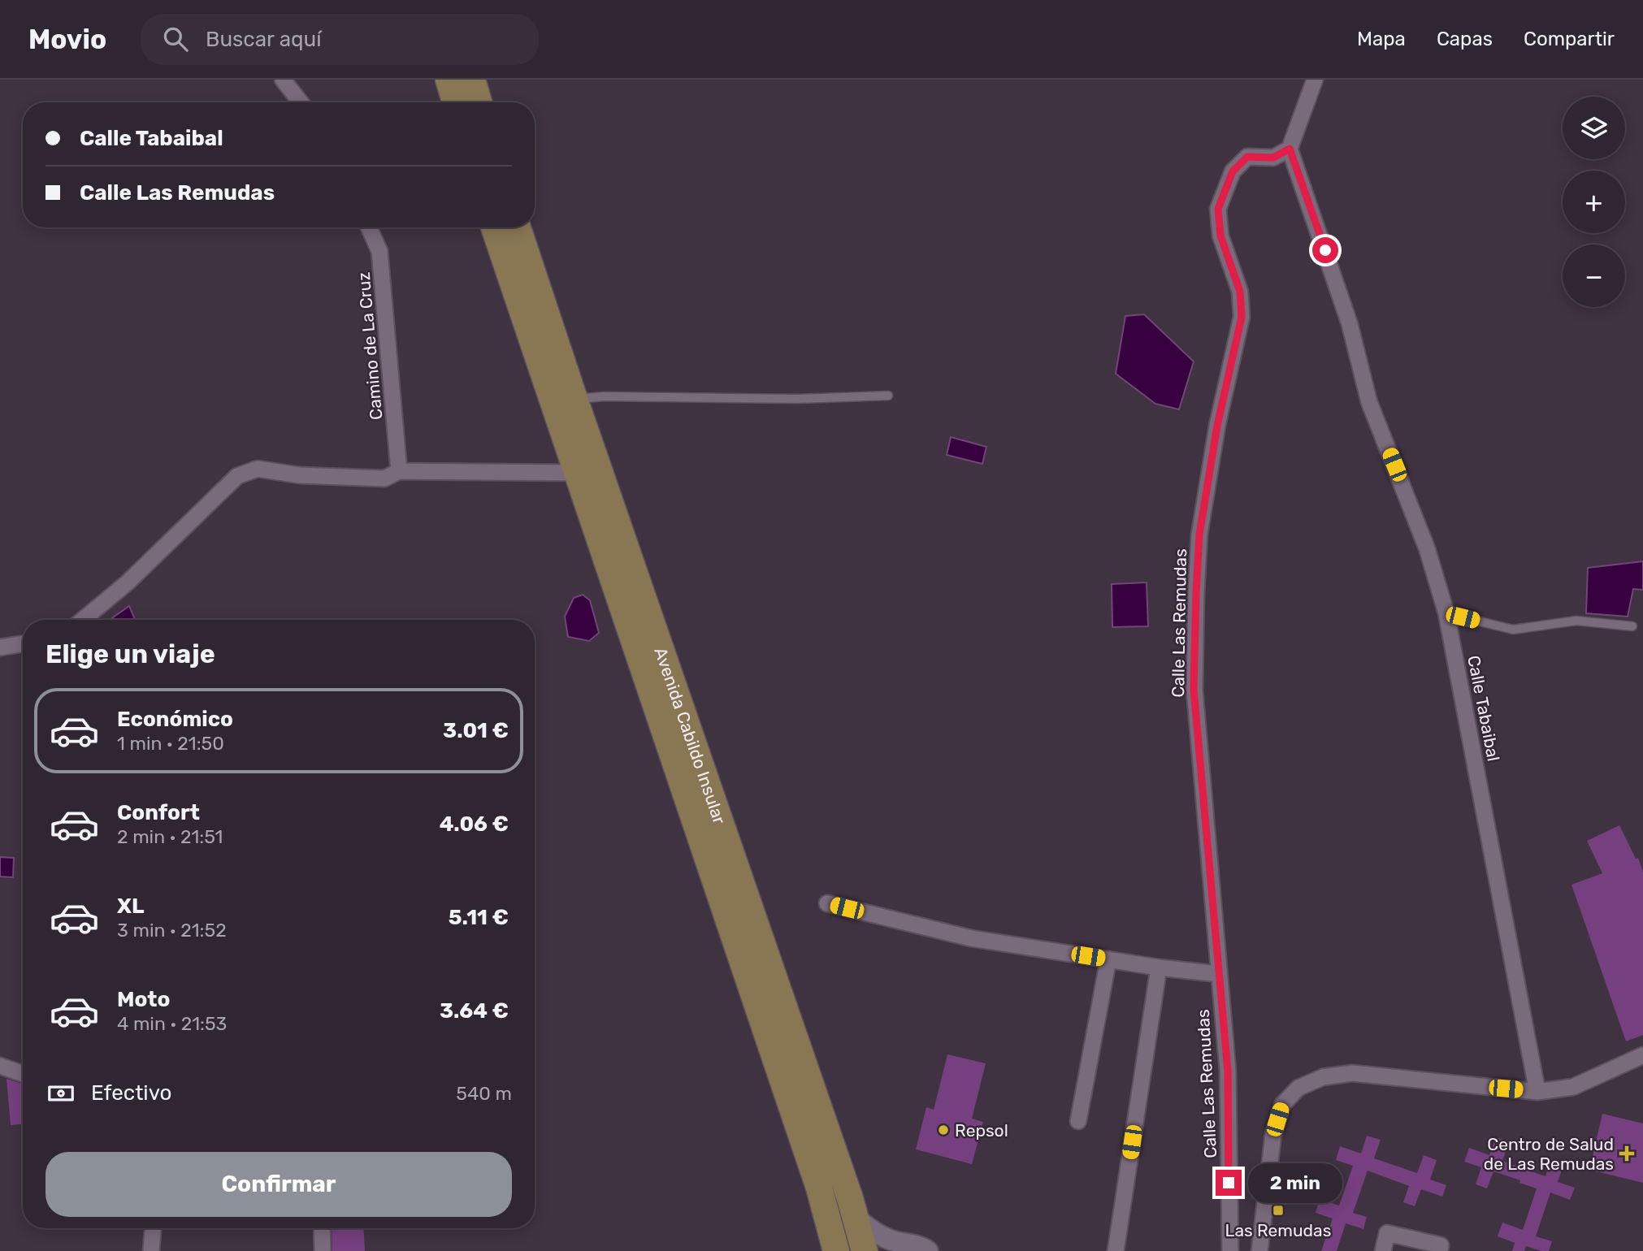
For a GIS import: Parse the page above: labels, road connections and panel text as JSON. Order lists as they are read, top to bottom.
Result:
{
  "streets": {
    "main road": ["Avenida Cabildo Insular"],
    "street": ["Camino de La Cruz", "Calle Las Remudas", "Calle Tabaibal"]
  },
  "crossings": [
    ["Calle Las Remudas", "Calle Tabaibal"]
  ],
  "places": {
    "other": ["Repsol"],
    "health": ["Centro de Salud de Las Remudas"],
    "transit": ["Las Remudas"]
  },
  "page": {
    "header": "Movio",
    "search": "Buscar aquí",
    "nav": ["Mapa", "Capas", "Compartir"],
    "map_buttons": ["+", "−"],
    "banner": ["Calle Tabaibal", "Calle Las Remudas"],
    "heading": "Elige un viaje",
    "list": [
      {
        "name": "Económico",
        "note": "1 min · 21:50",
        "value": "3.01 €"
      },
      {
        "name": "Confort",
        "note": "2 min · 21:51",
        "value": "4.06 €"
      },
      {
        "name": "XL",
        "note": "3 min · 21:52",
        "value": "5.11 €"
      },
      {
        "name": "Moto",
        "note": "4 min · 21:53",
        "value": "3.64 €"
      }
    ],
    "pay": ["Efectivo", "540 m"],
    "buttons": "Confirmar",
    "bubble": "2 min"
  }
}
